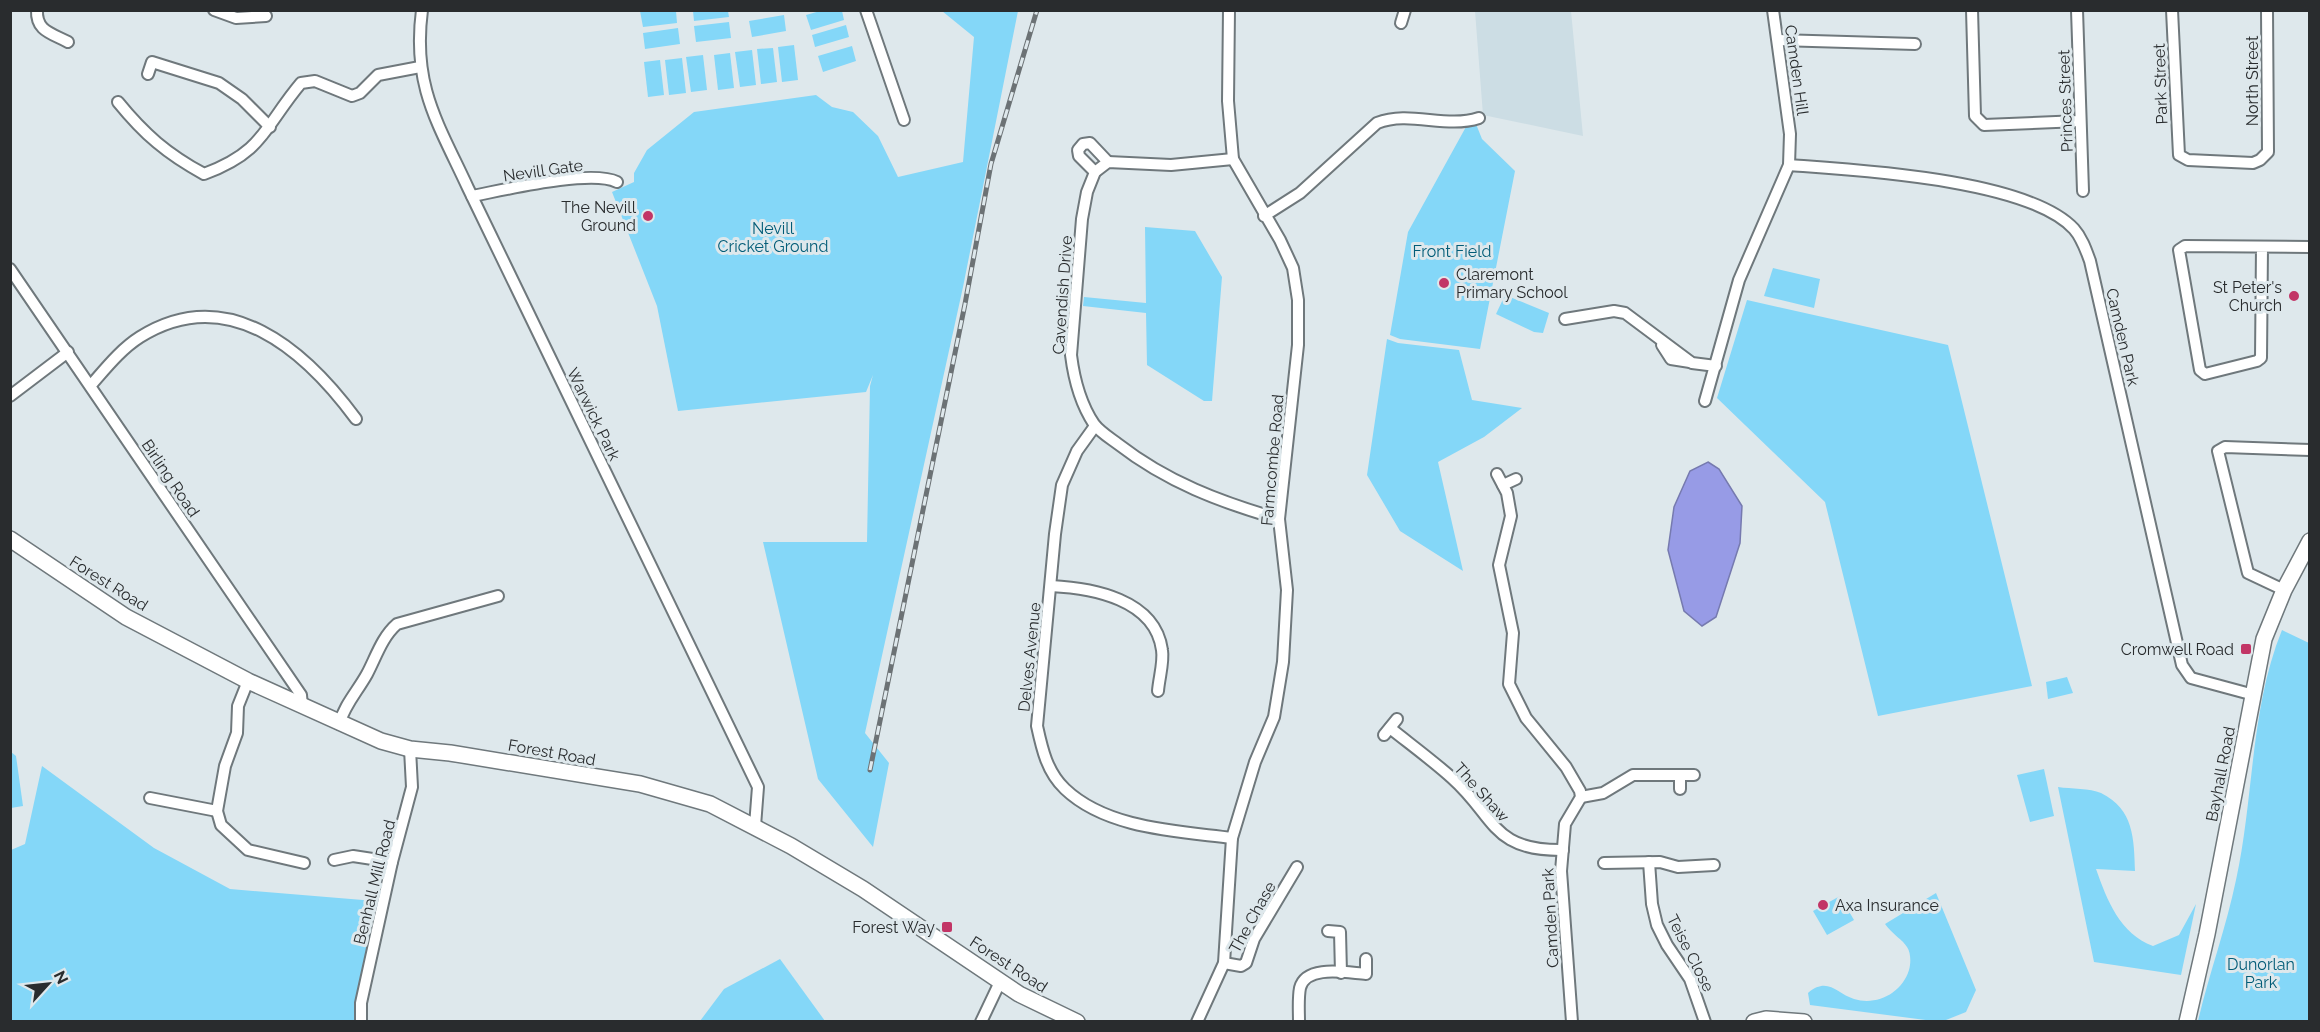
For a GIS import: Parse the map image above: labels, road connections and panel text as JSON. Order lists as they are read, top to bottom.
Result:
{
  "streets": {
    "street": [
      "Camden Hill",
      "North Street",
      "Park Street",
      "Princes Street",
      "Nevill Gate",
      "Cavendish Drive",
      "Camden Park",
      "Warwick Park",
      "Farmcombe Road",
      "Birling Road",
      "Forest Road",
      "Delves Avenue",
      "Bayhall Road",
      "The Shaw",
      "Benhall Mill Road",
      "The Chase",
      "Teise Close"
    ]
  },
  "crossings": [
    ["Camden Hill", "Camden Park"],
    ["North Street", "Park Street"],
    ["Nevill Gate", "Warwick Park"],
    ["Cavendish Drive", "Farmcombe Road"],
    ["Cavendish Drive", "Delves Avenue"],
    ["Camden Park", "Bayhall Road"],
    ["Camden Park", "The Shaw"],
    ["Warwick Park", "Forest Road"],
    ["Farmcombe Road", "Delves Avenue"],
    ["Farmcombe Road", "The Chase"],
    ["Birling Road", "Forest Road"],
    ["Forest Road", "Benhall Mill Road"]
  ],
  "parks": ["Nevill Cricket Ground", "Front Field", "Dunorlan Park"],
  "places": {
    "other": [
      "The Nevill Ground",
      "Claremont Primary School",
      "St Peter's Church",
      "Axa Insurance"
    ],
    "transit": ["Cromwell Road", "Forest Way"]
  },
  "north": "top right"
}
